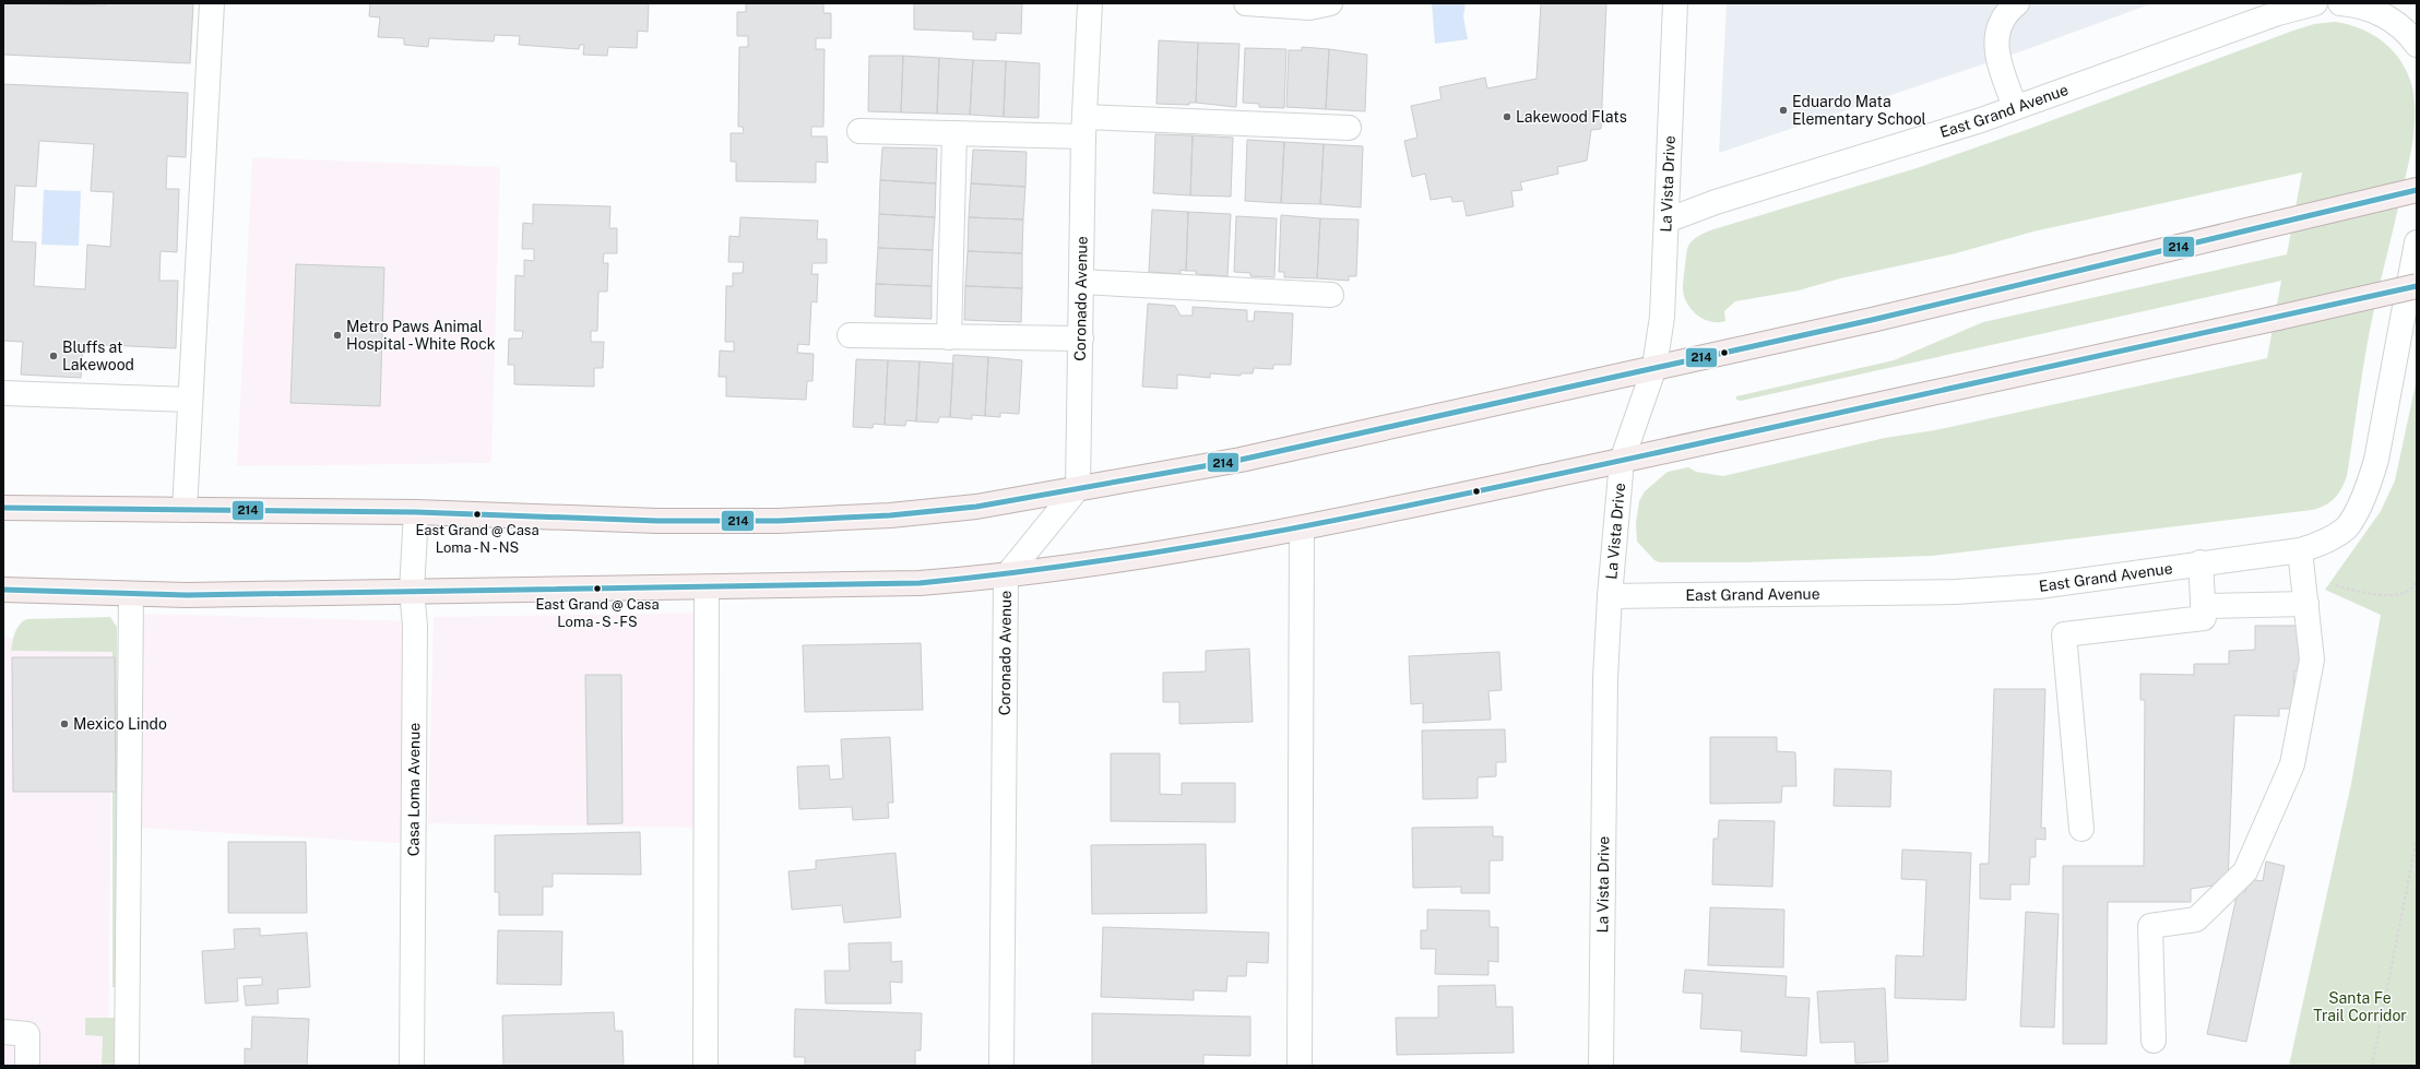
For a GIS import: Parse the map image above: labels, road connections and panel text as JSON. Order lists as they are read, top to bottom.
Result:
{
  "streets": {
    "street": [
      "East Grand Avenue",
      "La Vista Drive",
      "Coronado Avenue",
      "Casa Loma Avenue"
    ]
  },
  "crossings": [
    ["East Grand Avenue", "La Vista Drive"]
  ],
  "parks": ["Santa Fe Trail Corridor"],
  "places": [
    "Eduardo Mata Elementary School",
    "Lakewood Flats",
    "Metro Paws Animal Hospital - White Rock",
    "Bluffs at Lakewood",
    "East Grand @ Casa Loma - N - NS",
    "East Grand @ Casa Loma - S - FS",
    "Mexico Lindo"
  ],
  "lines": ["transit line 214"]
}
